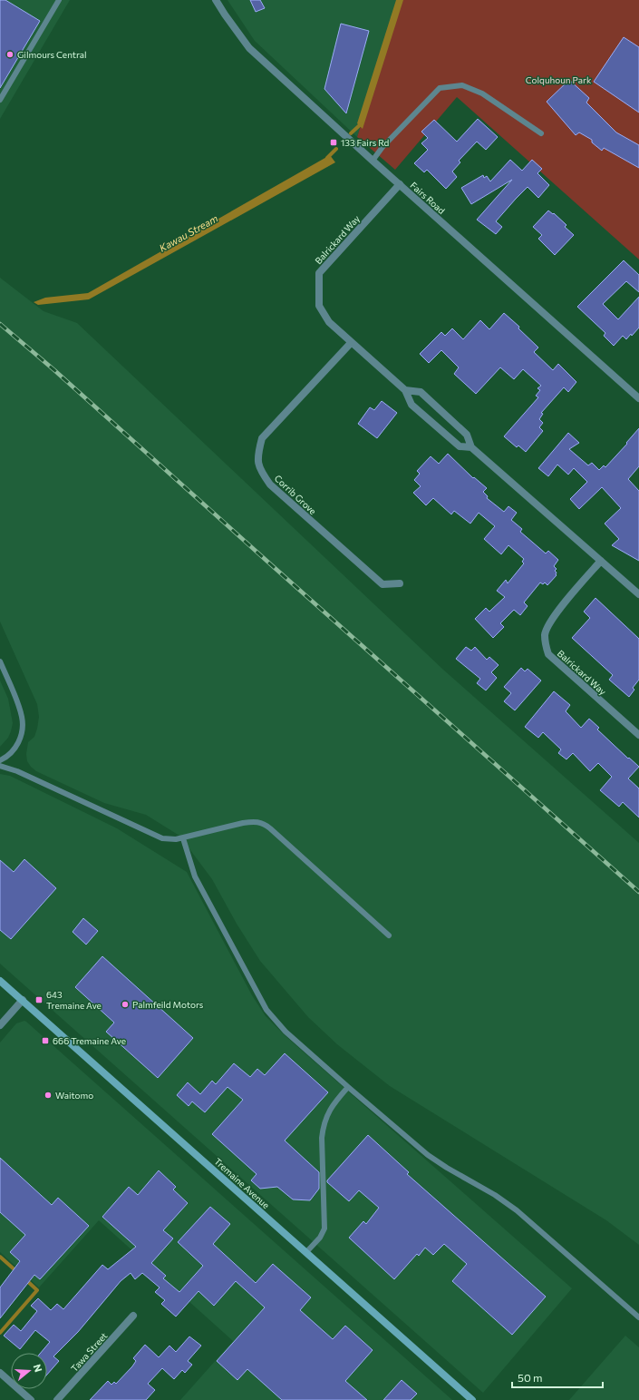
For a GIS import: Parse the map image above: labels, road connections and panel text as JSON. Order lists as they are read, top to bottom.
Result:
{
  "streets": {
    "main road": ["Tremaine Avenue"],
    "street": [
      "Fairs Road",
      "Balrickard Way",
      "Corrib Grove",
      "Tawa Street"
    ]
  },
  "crossings": [
    ["Fairs Road", "Balrickard Way"],
    ["Balrickard Way", "Corrib Grove"]
  ],
  "water": ["Kawau Stream"],
  "parks": ["Colquhoun Park"],
  "places": {
    "other": ["Gilmours Central", "Palmfeild Motors", "Waitomo"],
    "transit": ["133 Fairs Rd", "643 Tremaine Ave", "666 Tremaine Ave"]
  },
  "scale_bar": "50 m",
  "north": "right"
}
